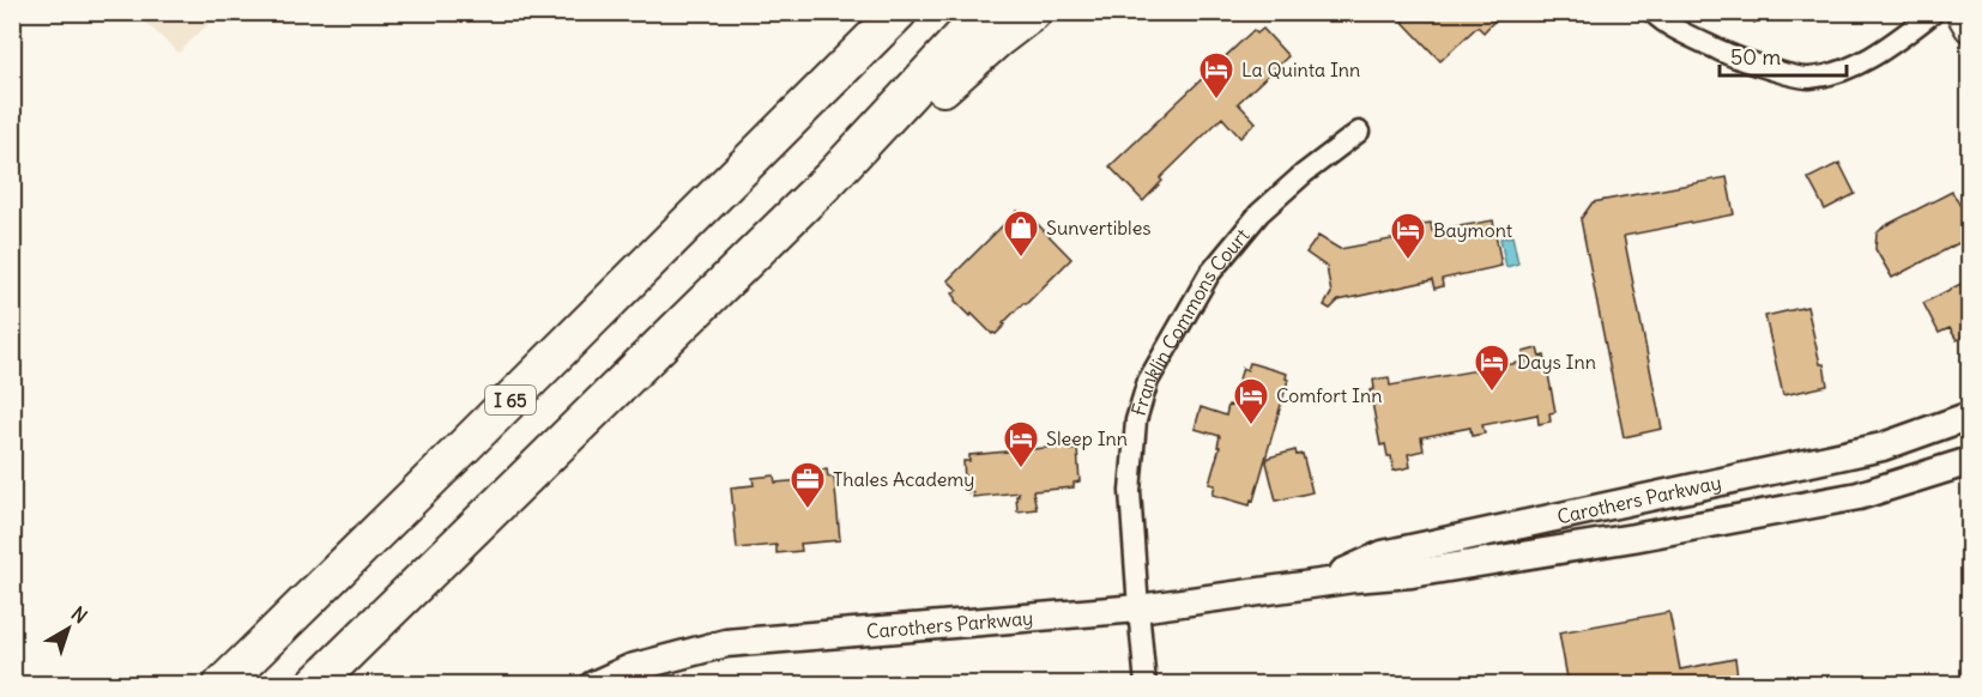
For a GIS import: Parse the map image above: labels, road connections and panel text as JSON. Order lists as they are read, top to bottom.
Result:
{
  "streets": {
    "highway": ["I 65"],
    "main road": ["Carothers Parkway"],
    "street": ["Franklin Commons Court"]
  },
  "crossings": [
    ["Franklin Commons Court", "Carothers Parkway"]
  ],
  "places": {
    "hotel": [
      "La Quinta Inn",
      "Baymont",
      "Days Inn",
      "Comfort Inn",
      "Sleep Inn"
    ],
    "shop": ["Sunvertibles"],
    "office": ["Thales Academy"]
  },
  "scale_bar": "50 m",
  "north": "top right"
}
